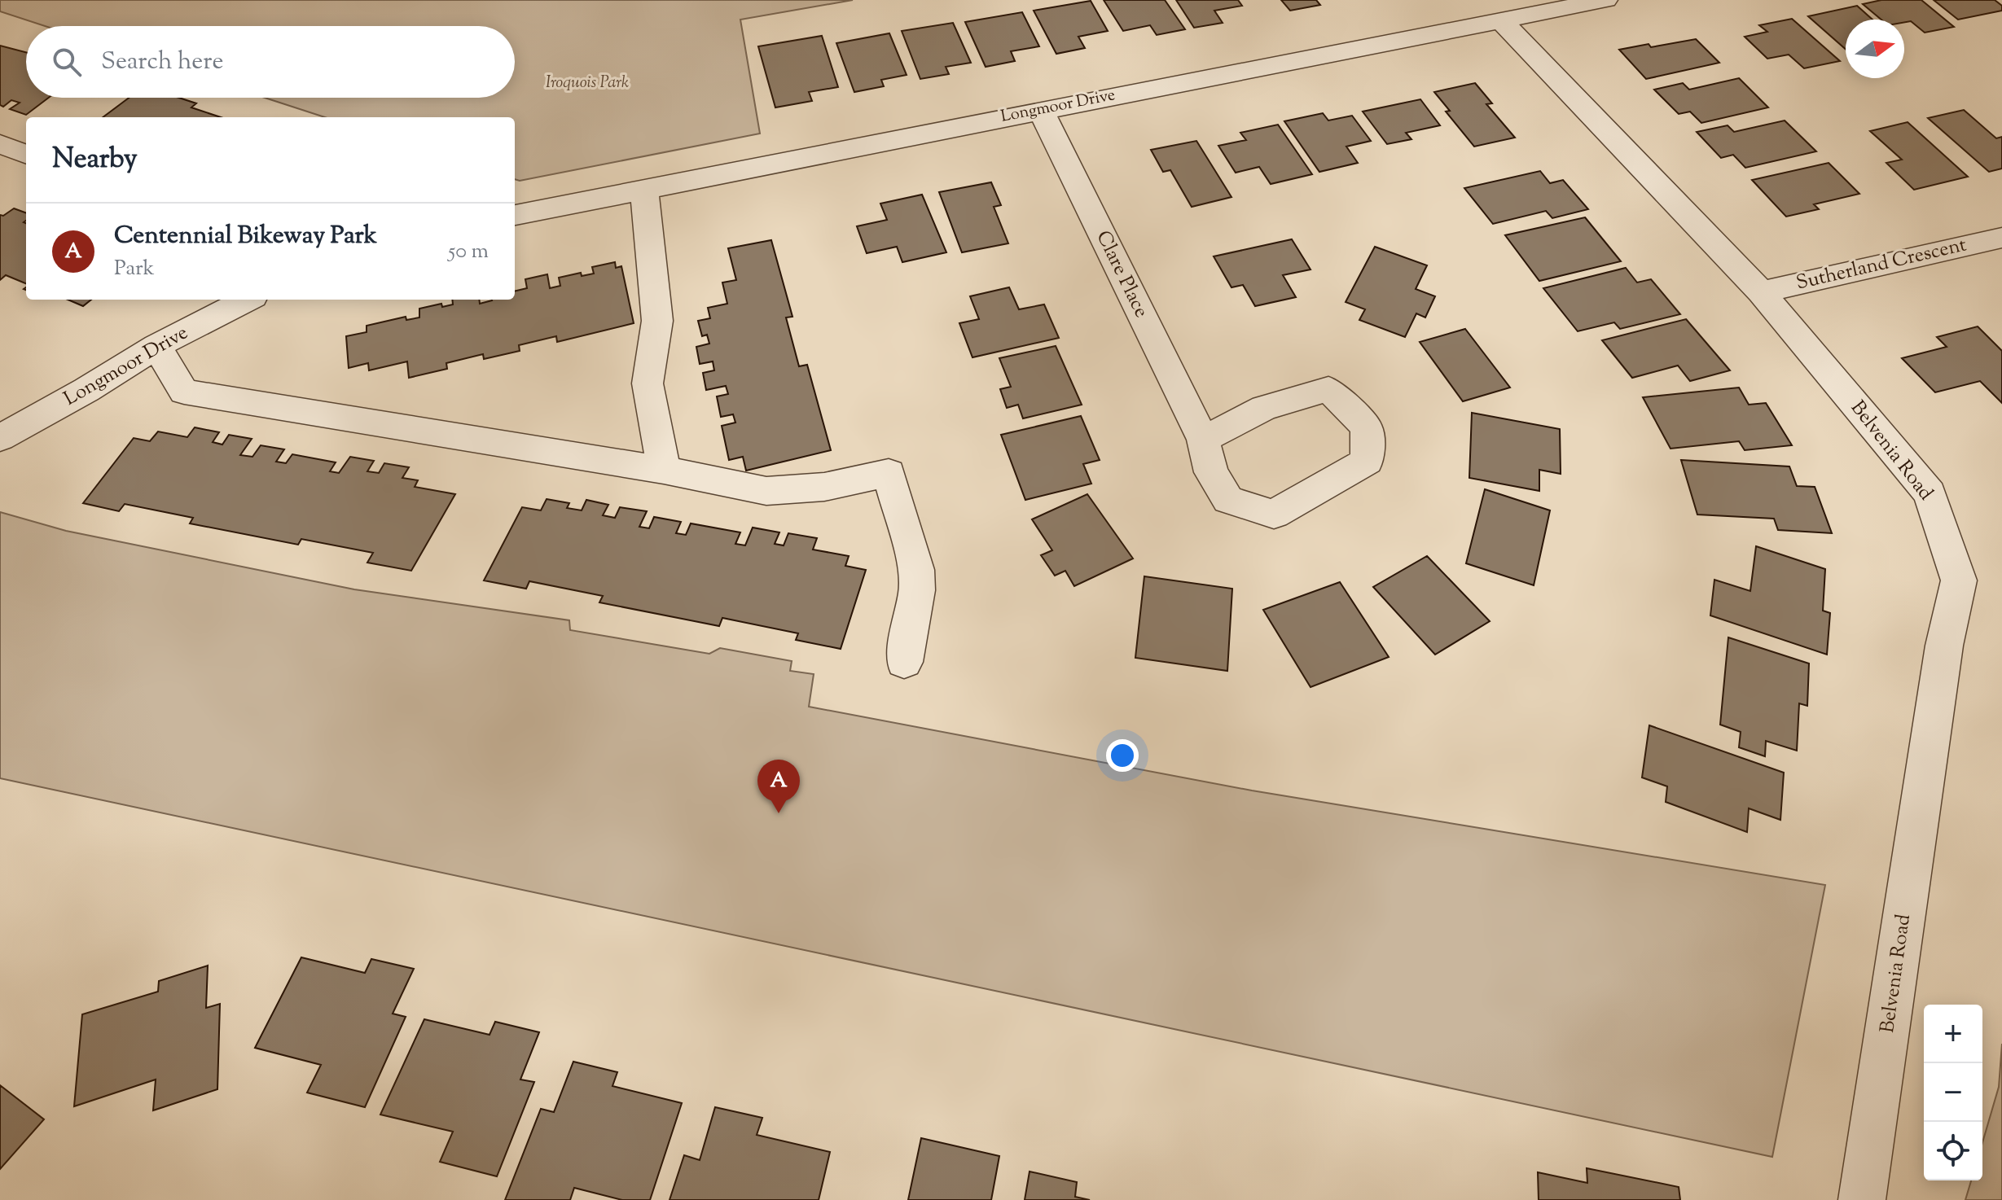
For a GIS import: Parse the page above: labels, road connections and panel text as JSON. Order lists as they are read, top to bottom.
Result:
{
  "streets": {
    "street": [
      "Longmoor Drive",
      "Sutherland Crescent",
      "Clare Place",
      "Belvenia Road"
    ]
  },
  "crossings": [
    ["Longmoor Drive", "Clare Place"],
    ["Longmoor Drive", "Belvenia Road"],
    ["Sutherland Crescent", "Belvenia Road"]
  ],
  "parks": ["Iroquois Park"],
  "north": "right",
  "page": {
    "search": "Search here",
    "heading": "Nearby",
    "list": [
      {
        "mark": "A",
        "name": "Centennial Bikeway Park",
        "note": "Park",
        "value": "50 m"
      }
    ],
    "pins": "A",
    "map_buttons": ["+", "−"]
  }
}
